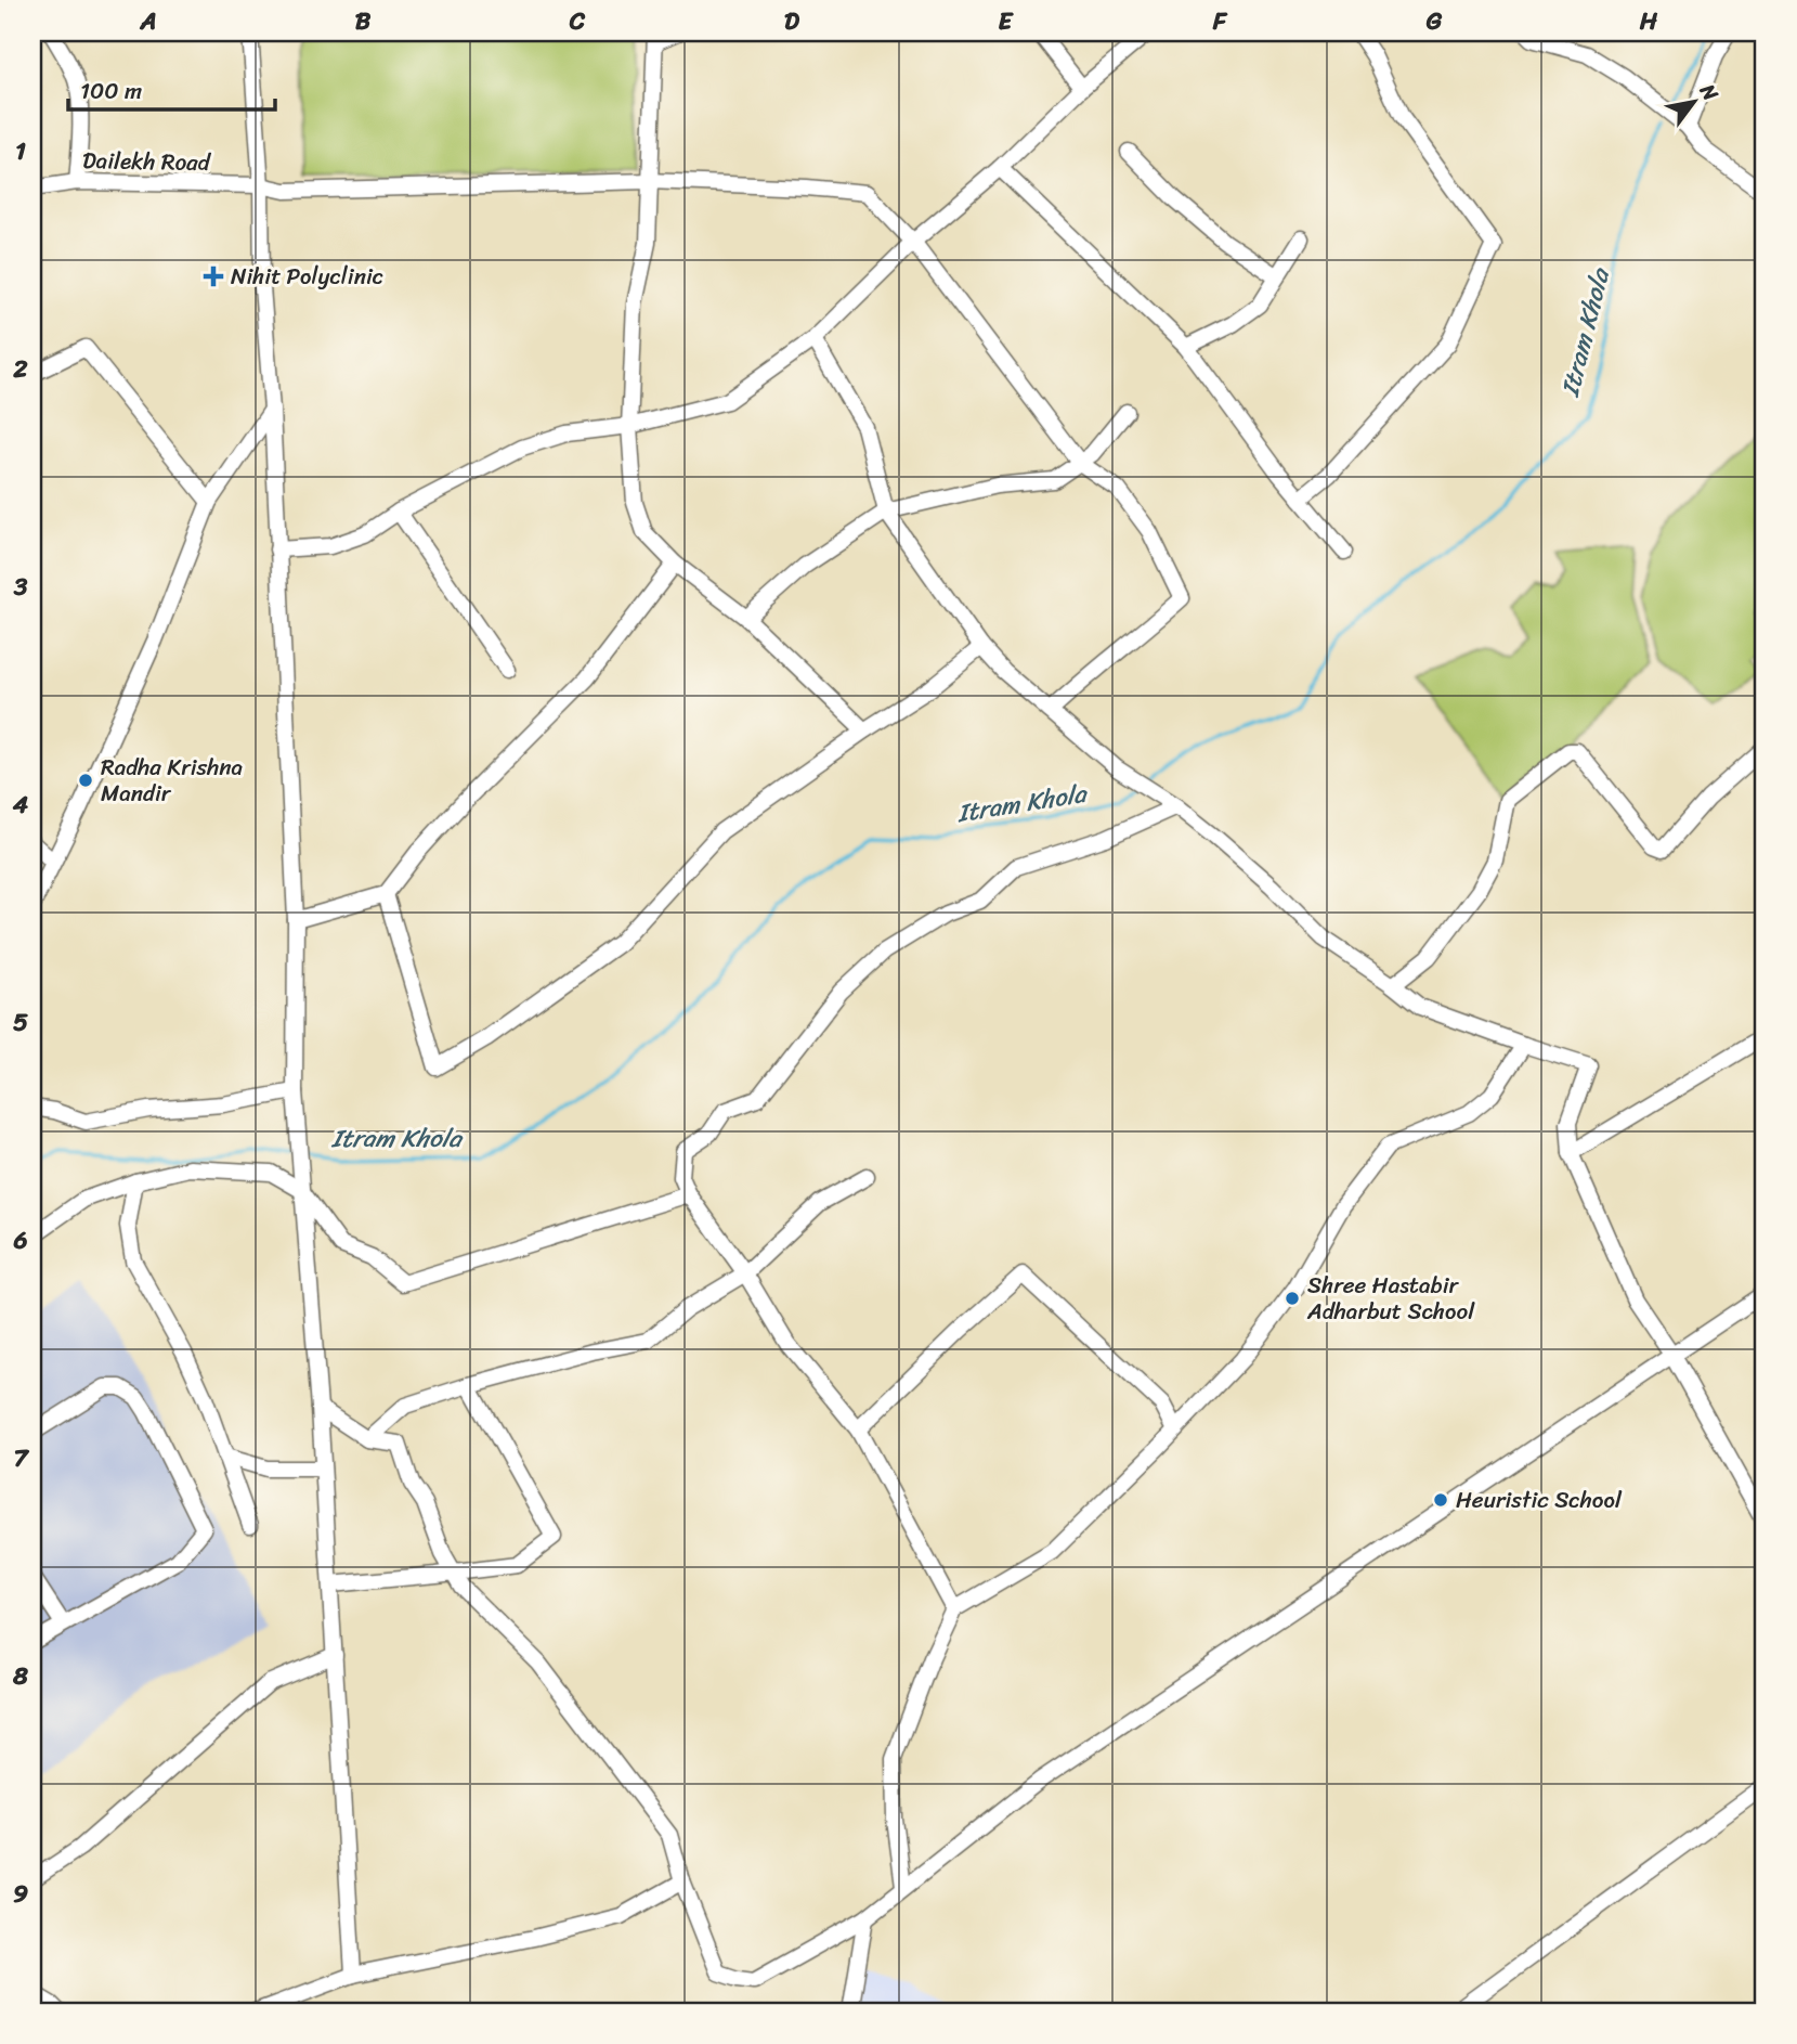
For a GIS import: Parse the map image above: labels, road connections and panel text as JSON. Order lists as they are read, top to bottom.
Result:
{
  "streets": {
    "street": ["Dailekh Road"]
  },
  "water": ["Itram Khola"],
  "places": {
    "health": ["Nihit Polyclinic"],
    "other": ["Radha Krishna Mandir", "Shree Hastabir Adharbut School", "Heuristic School"]
  },
  "scale_bar": "100 m",
  "north": "top right",
  "grid": {
    "columns": [
      "A",
      "B",
      "C",
      "D",
      "E",
      "F",
      "G",
      "H"
    ],
    "rows": [
      "1",
      "2",
      "3",
      "4",
      "5",
      "6",
      "7",
      "8",
      "9"
    ]
  }
}
